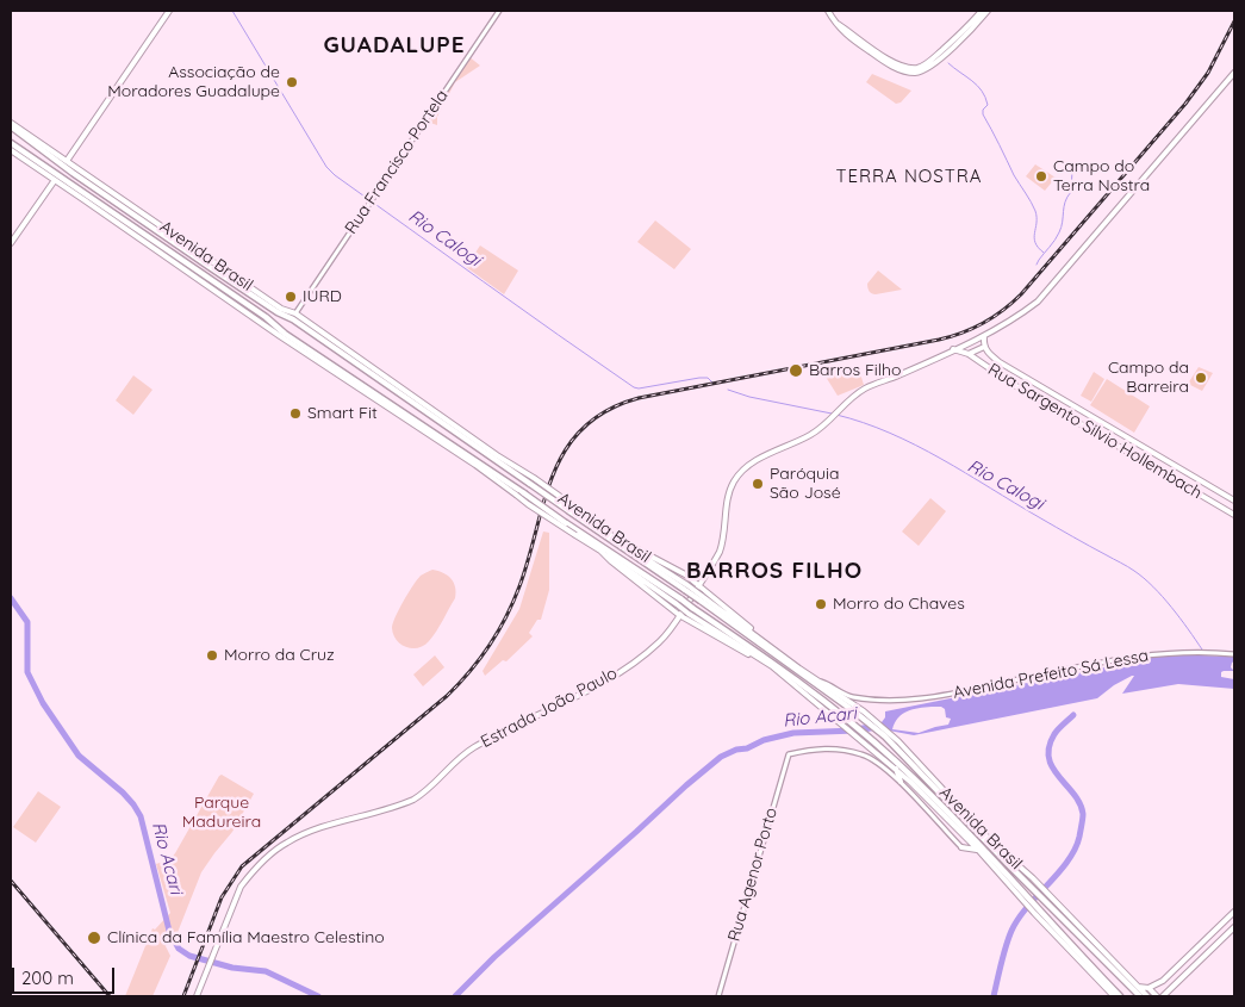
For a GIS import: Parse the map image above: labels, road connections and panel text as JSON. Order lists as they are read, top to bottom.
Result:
{
  "streets": {
    "highway": ["Avenida Brasil"],
    "main road": ["Rua Sargento Silvio Hollembach", "Estrada João Paulo"],
    "street": ["Rua Francisco Portela", "Avenida Prefeito Sá Lessa", "Rua Agenor Porto"]
  },
  "crossings": [
    ["Rua Francisco Portela", "Avenida Brasil"],
    ["Avenida Brasil", "Avenida Prefeito Sá Lessa"],
    ["Avenida Brasil", "Rua Agenor Porto"],
    ["Rua Sargento Silvio Hollembach", "Estrada João Paulo"]
  ],
  "districts": ["GUADALUPE", "TERRA NOSTRA", "BARROS FILHO"],
  "water": ["Rio Calogi", "Rio Acari"],
  "parks": ["Parque Madureira"],
  "places": [
    "Associação de Moradores Guadalupe",
    "Campo do Terra Nostra",
    "IURD",
    "Barros Filho",
    "Campo da Barreira",
    "Smart Fit",
    "Paróquia São José",
    "Morro do Chaves",
    "Morro da Cruz",
    "Clínica da Família Maestro Celestino"
  ],
  "scale_bar": "200 m"
}
